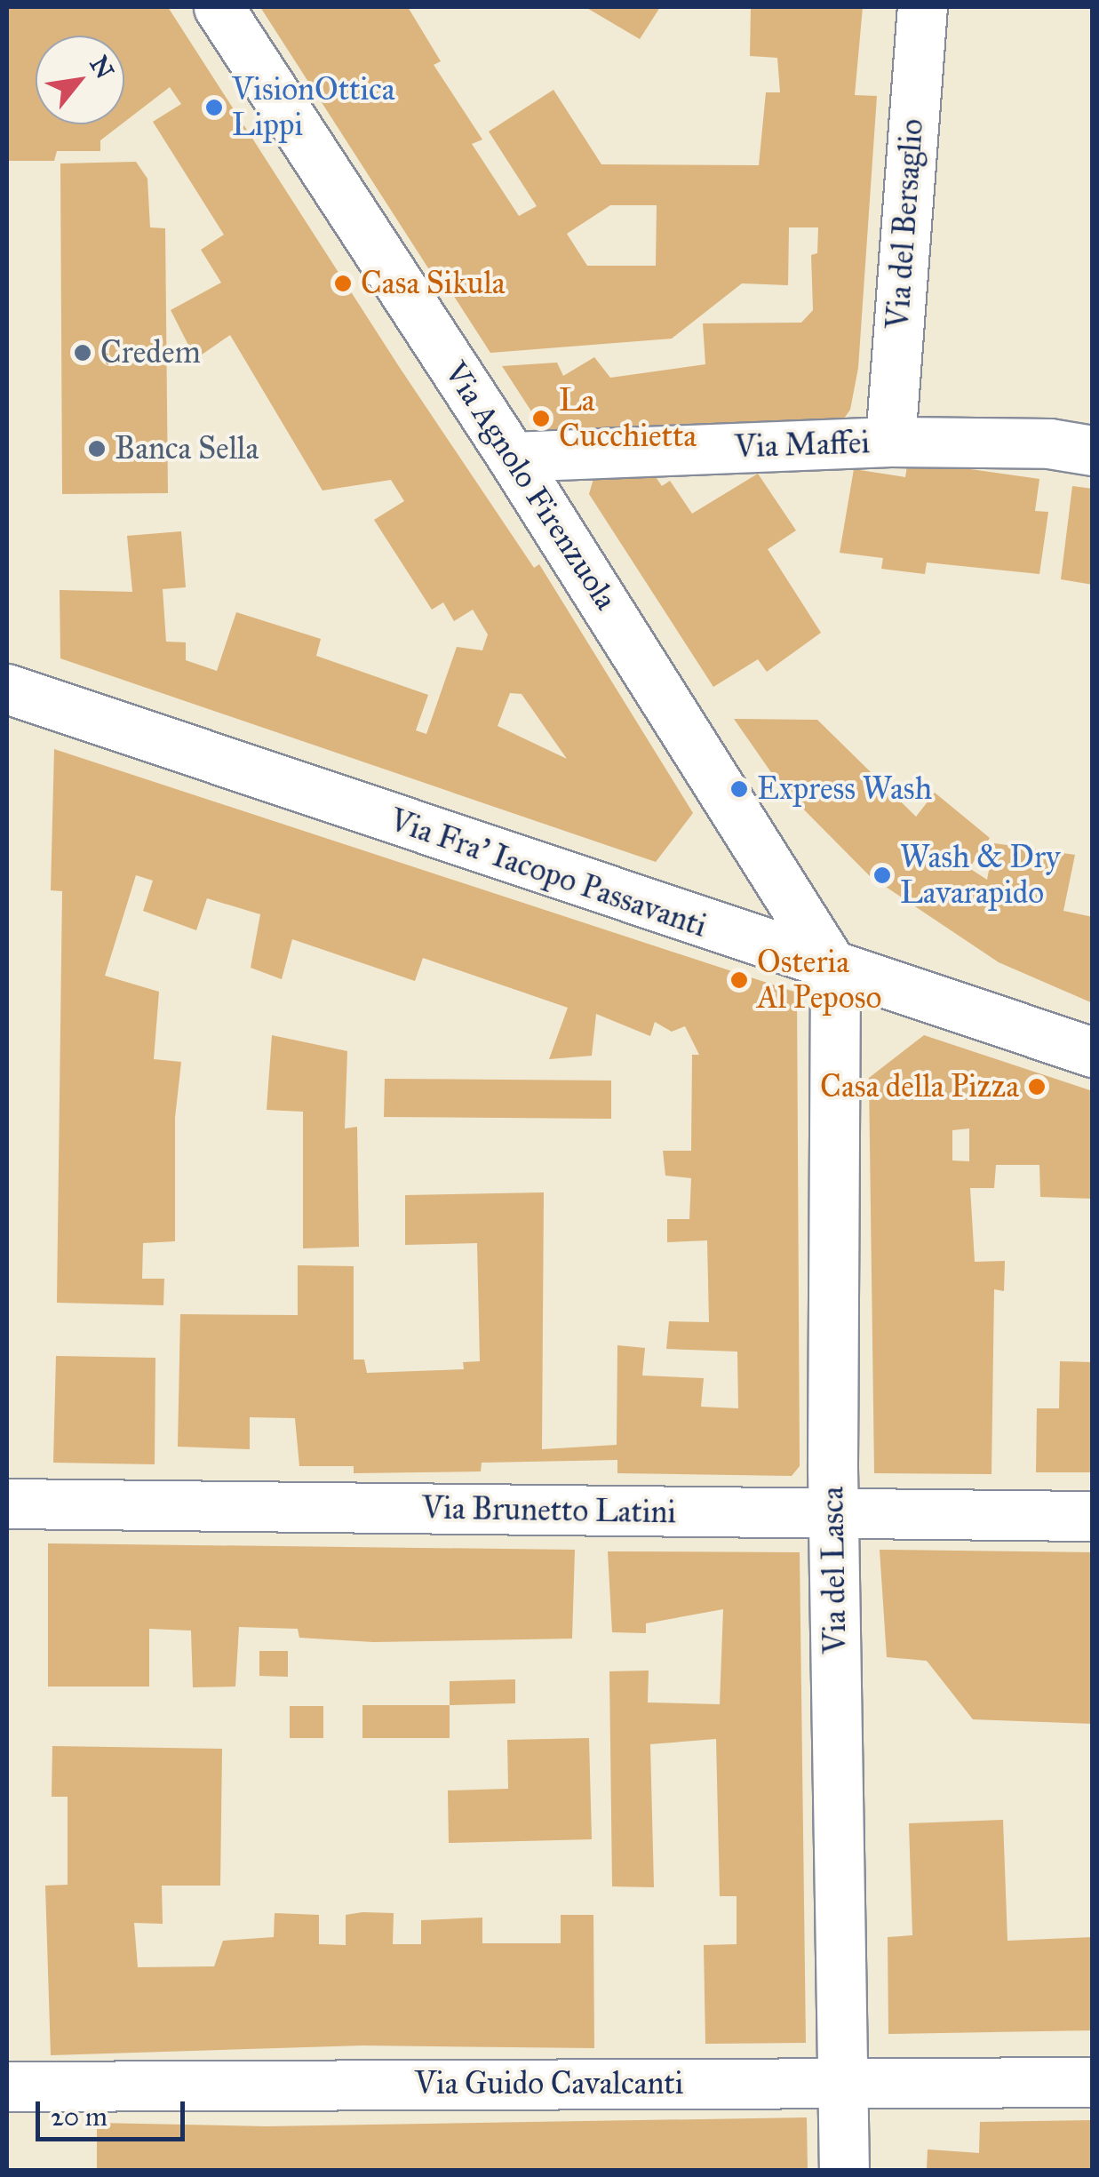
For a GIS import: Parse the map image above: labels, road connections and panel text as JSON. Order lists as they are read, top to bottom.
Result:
{
  "streets": {
    "street": [
      "Via del Bersaglio",
      "Via Maffei",
      "Via Agnolo Firenzuola",
      "Via Fra' Iacopo Passavanti",
      "Via Brunetto Latini",
      "Via del Lasca",
      "Via Guido Cavalcanti"
    ]
  },
  "crossings": [
    ["Via del Bersaglio", "Via Maffei"],
    ["Via Maffei", "Via Agnolo Firenzuola"],
    ["Via Agnolo Firenzuola", "Via Fra' Iacopo Passavanti"],
    ["Via Agnolo Firenzuola", "Via del Lasca"],
    ["Via Fra' Iacopo Passavanti", "Via del Lasca"],
    ["Via Brunetto Latini", "Via del Lasca"],
    ["Via del Lasca", "Via Guido Cavalcanti"]
  ],
  "places": [
    "VisionOttica Lippi",
    "Casa Sikula",
    "Credem",
    "La Cucchietta",
    "Banca Sella",
    "Express Wash",
    "Wash & Dry Lavarapido",
    "Osteria Al Peposo",
    "Casa della Pizza"
  ],
  "scale_bar": "20 m",
  "north": "top right"
}
